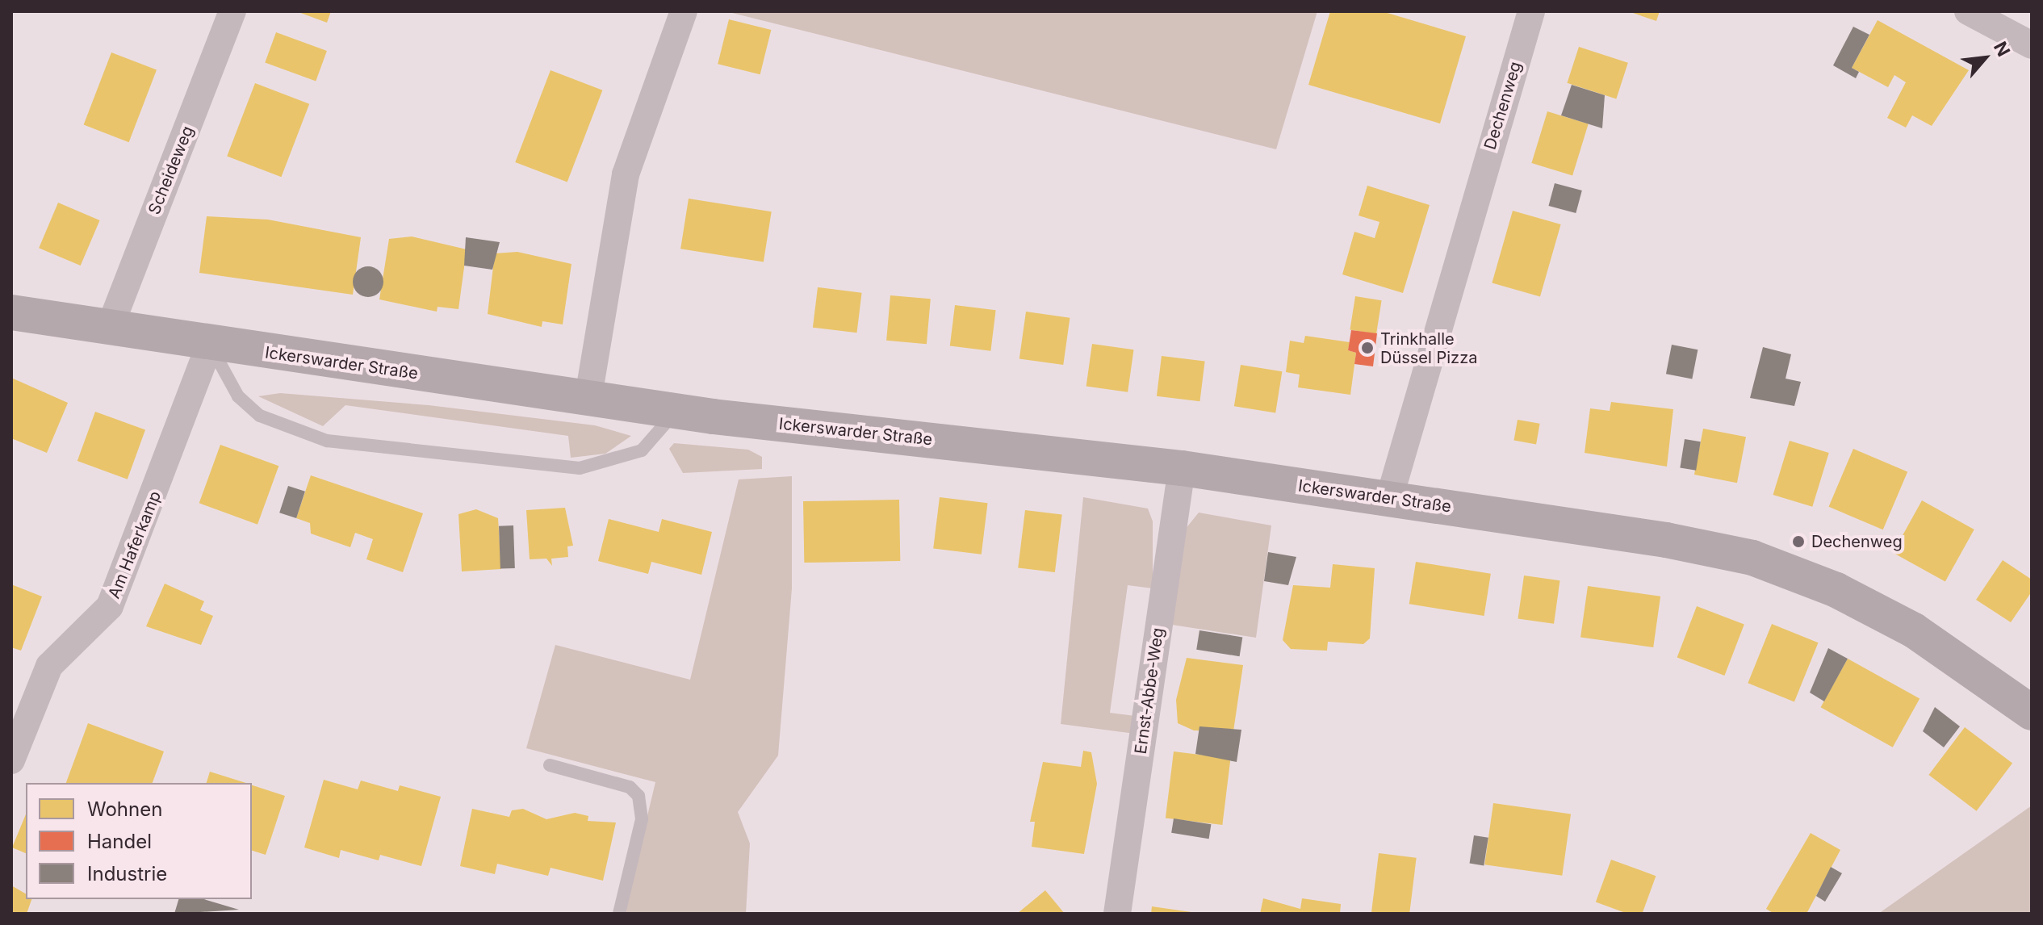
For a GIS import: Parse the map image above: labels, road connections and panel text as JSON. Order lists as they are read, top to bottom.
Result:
{
  "streets": {
    "main road": ["Ickerswarder Straße"],
    "street": [
      "Dechenweg",
      "Scheideweg",
      "Am Haferkamp",
      "Ernst-Abbe-Weg"
    ]
  },
  "crossings": [
    ["Dechenweg", "Ickerswarder Straße"],
    ["Scheideweg", "Ickerswarder Straße"],
    ["Ickerswarder Straße", "Am Haferkamp"],
    ["Ickerswarder Straße", "Ernst-Abbe-Weg"]
  ],
  "places": ["Trinkhalle Düssel Pizza", "Dechenweg"],
  "legend": ["Wohnen", "Handel", "Industrie"],
  "north": "top right"
}
